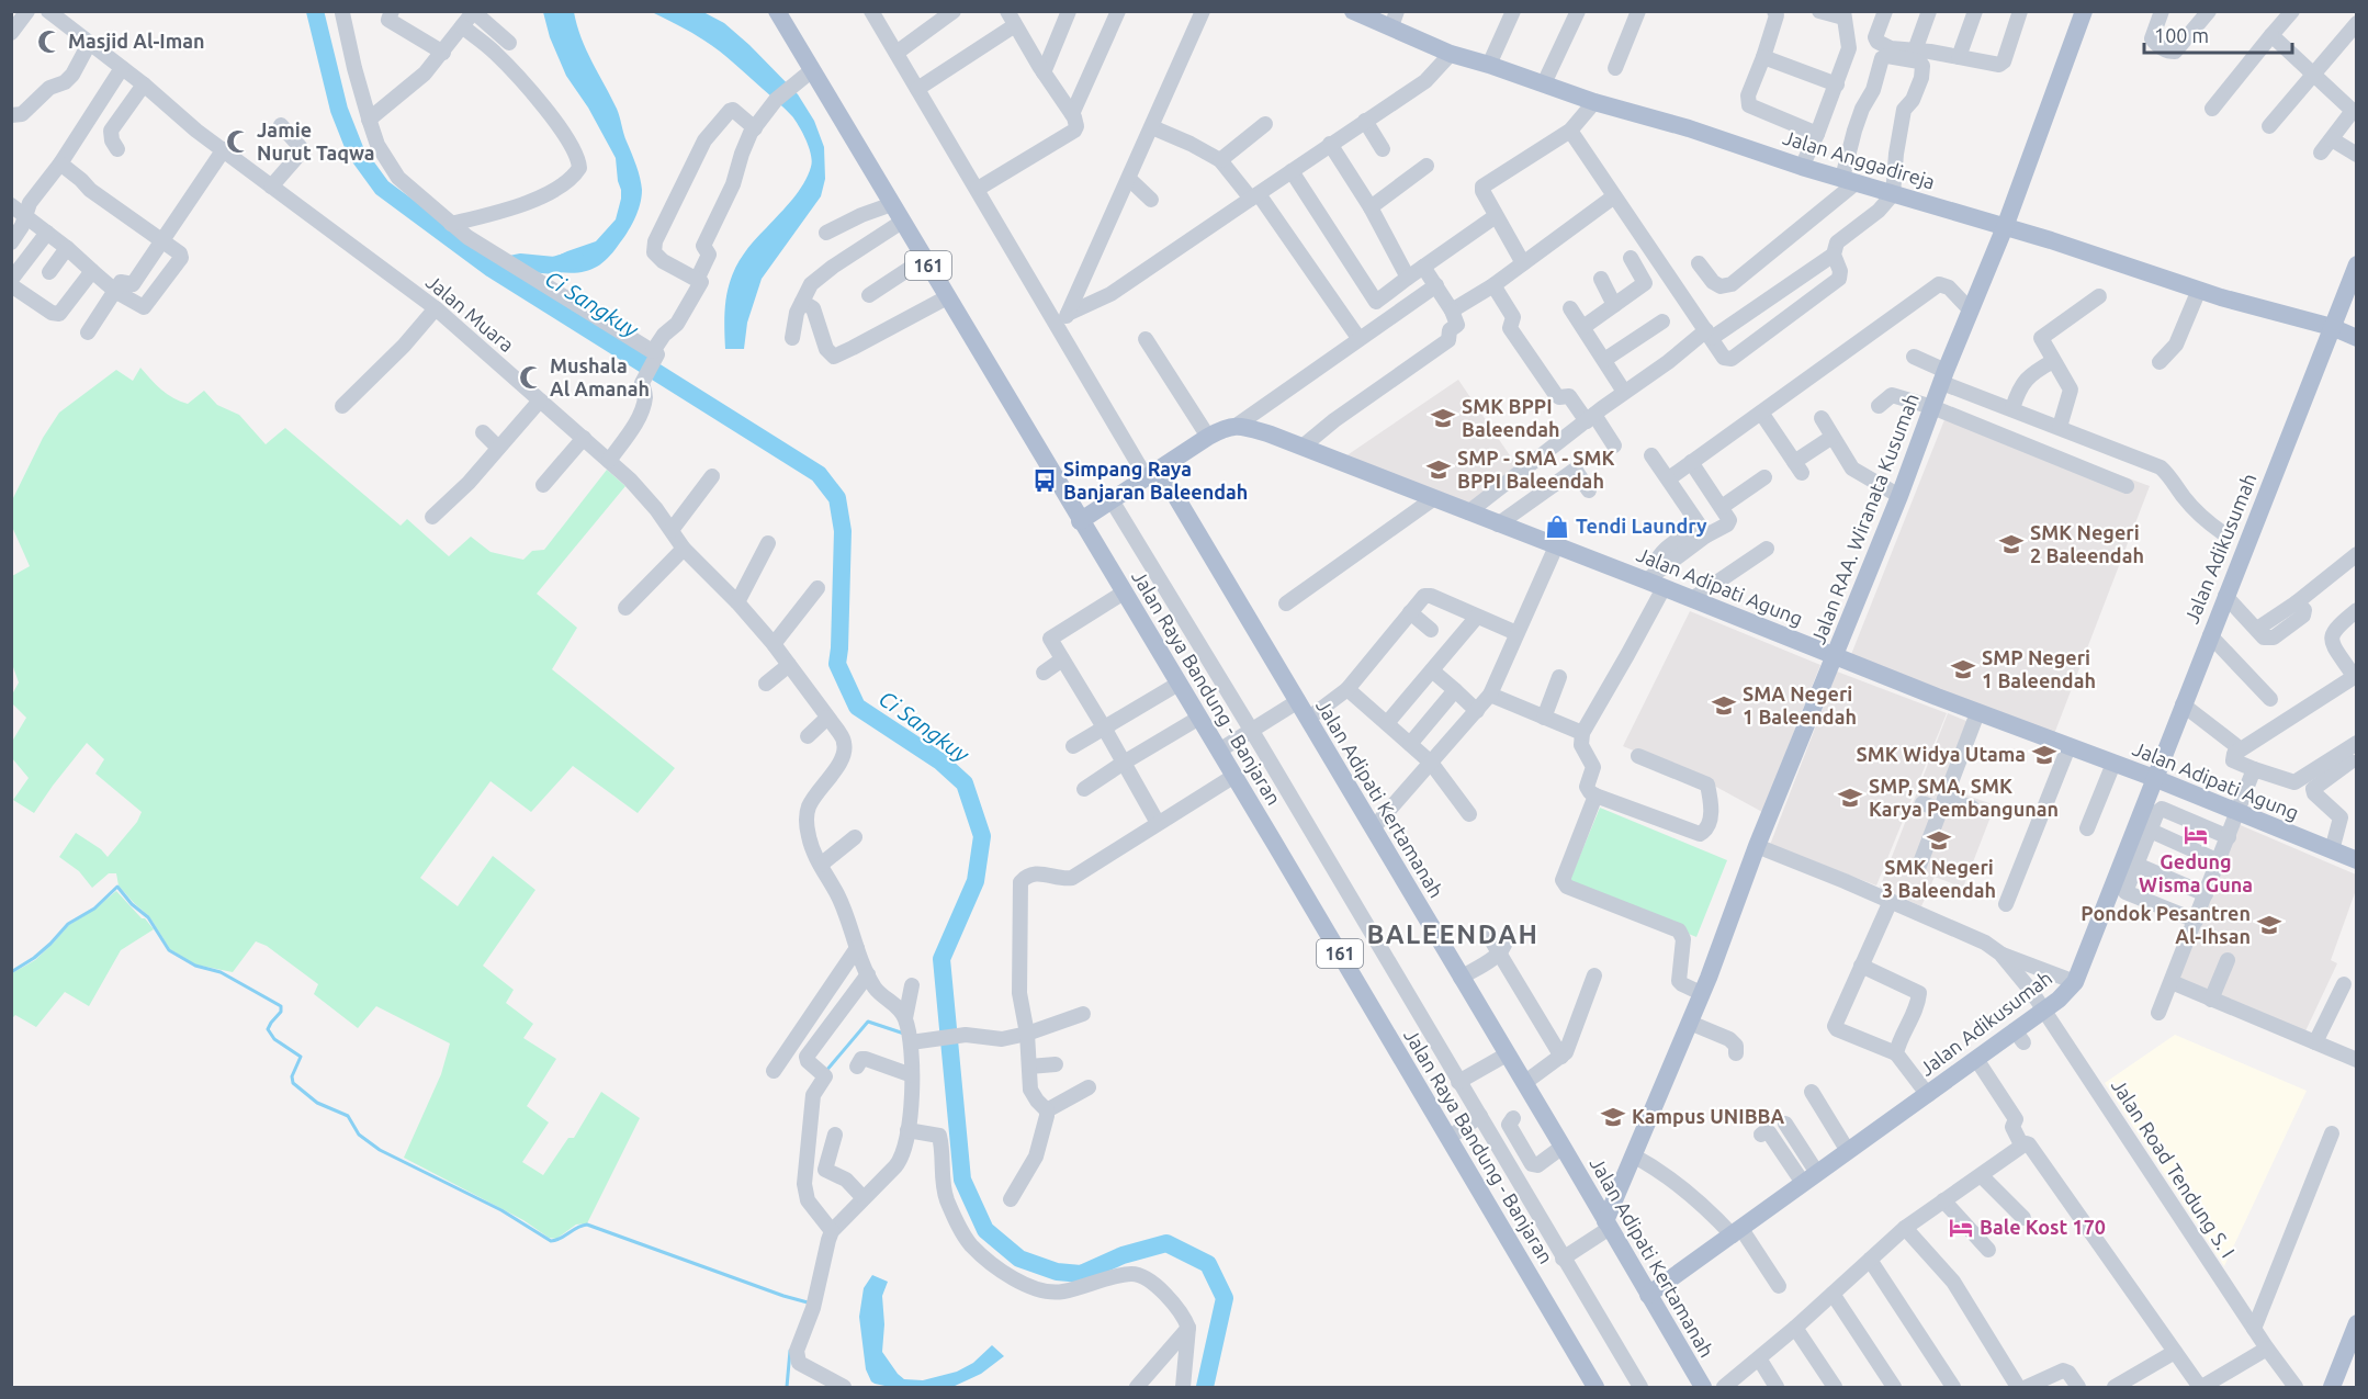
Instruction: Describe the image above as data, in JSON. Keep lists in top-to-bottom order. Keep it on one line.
{"streets":{"main road":["Jalan Anggadireja","161","Jalan RAA. Wiranata Kusumah","Jalan Adikusumah","Jalan Adipati Agung","Jalan Raya Bandung - Banjaran","Jalan Adipati Kertamanah"],"street":["Jalan Muara","Jalan Road Tendung S. I"]},"crossings":[["Jalan Anggadireja","Jalan RAA. Wiranata Kusumah"],["Jalan Anggadireja","Jalan Adikusumah"],["Jalan RAA. Wiranata Kusumah","Jalan Adipati Agung"],["Jalan RAA. Wiranata Kusumah","Jalan Adipati Kertamanah"],["Jalan Adikusumah","Jalan Adipati Agung"],["Jalan Adikusumah","Jalan Adipati Kertamanah"],["Jalan Adikusumah","Jalan Road Tendung S. I"]],"districts":["BALEENDAH"],"water":["Ci Sangkuy"],"places":{"mosque":["Masjid Al-Iman","Jamie Nurut Taqwa","Mushala Al Amanah"],"school or university":["SMK BPPI Baleendah","SMP - SMA - SMK BPPI Baleendah","SMK Negeri 2 Baleendah","SMP Negeri 1 Baleendah","SMA Negeri 1 Baleendah","SMK Widya Utama","SMP, SMA, SMK Karya Pembangunan","SMK Negeri 3 Baleendah","Pondok Pesantren Al-Ihsan","Kampus UNIBBA"],"bus stop":["Simpang Raya Banjaran Baleendah"],"shop":["Tendi Laundry"],"hotel":["Gedung Wisma Guna","Bale Kost 170"]},"scale_bar":"100 m"}
